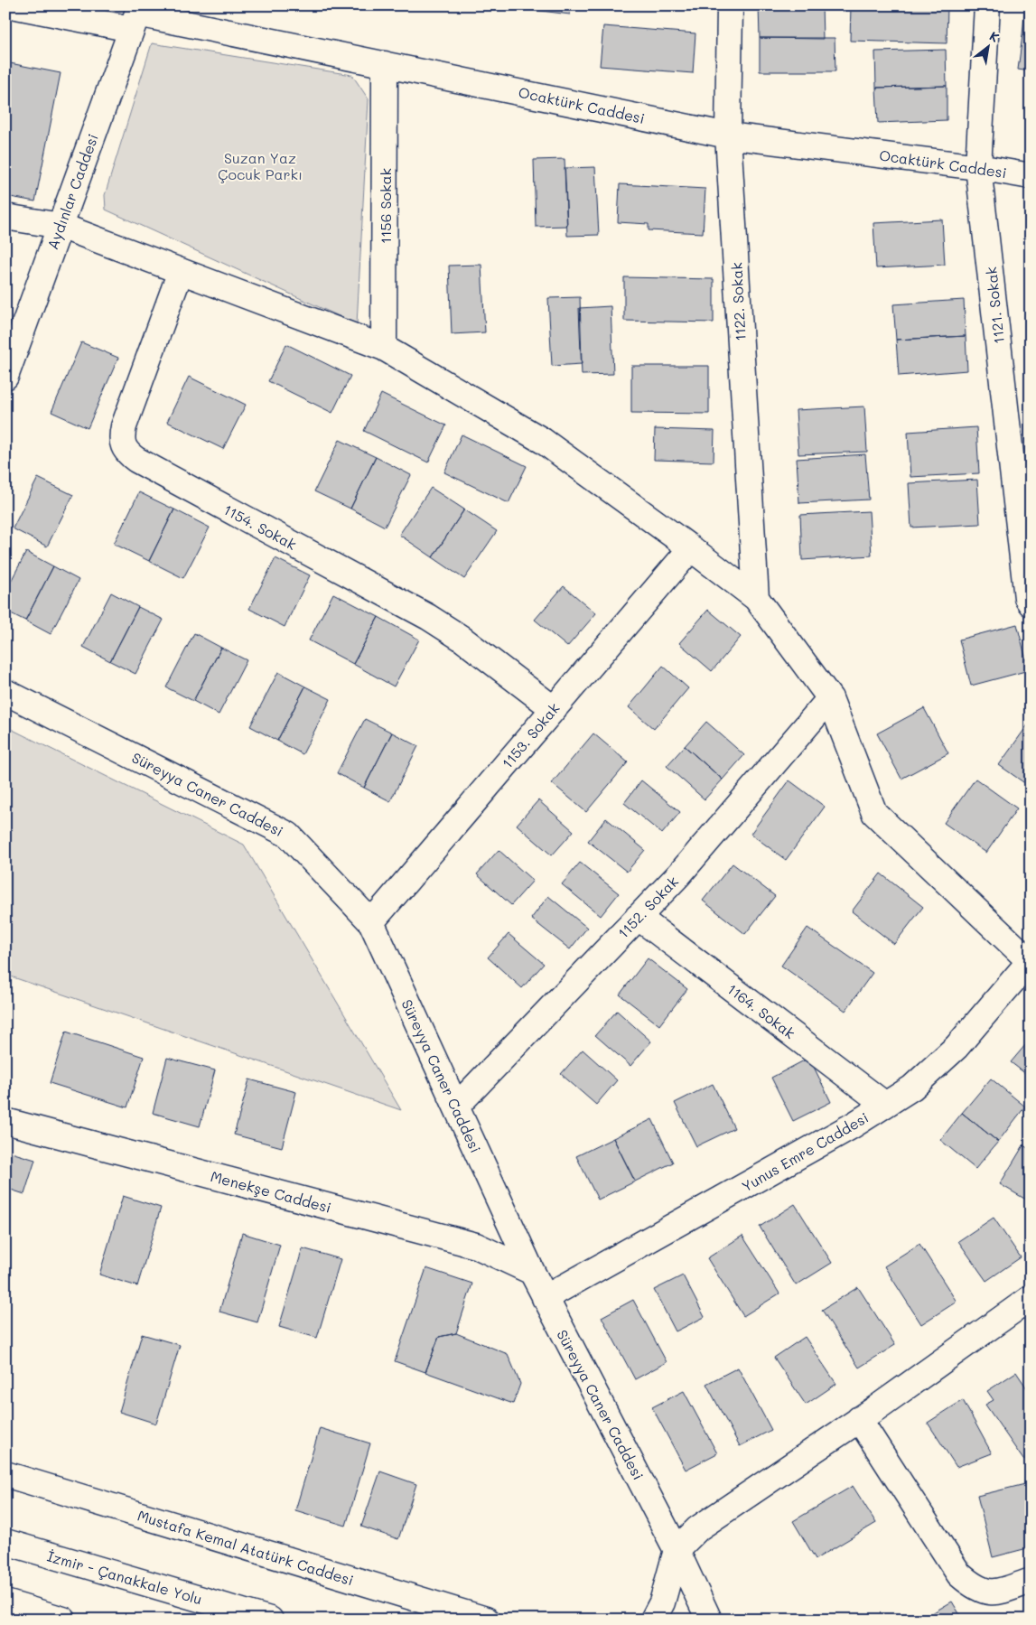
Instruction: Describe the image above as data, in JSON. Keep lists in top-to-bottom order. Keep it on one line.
{"streets":{"main road":["Ocaktürk Caddesi","Aydınlar Caddesi","1156 Sokak","1122. Sokak","1121. Sokak","1154. Sokak","1153. Sokak","Süreyya Caner Caddesi","1152. Sokak","1164. Sokak","Yunus Emre Caddesi","Menekşe Caddesi","Mustafa Kemal Atatürk Caddesi","İzmir - Çanakkale Yolu"]},"crossings":[["Ocaktürk Caddesi","Aydınlar Caddesi"],["Ocaktürk Caddesi","1156 Sokak"],["Ocaktürk Caddesi","1122. Sokak"],["Ocaktürk Caddesi","1121. Sokak"],["1154. Sokak","1153. Sokak"],["1153. Sokak","Süreyya Caner Caddesi"],["Süreyya Caner Caddesi","1152. Sokak"],["Süreyya Caner Caddesi","Yunus Emre Caddesi"],["Süreyya Caner Caddesi","Menekşe Caddesi"],["1152. Sokak","1164. Sokak"],["1164. Sokak","Yunus Emre Caddesi"]],"parks":["Suzan Yaz Çocuk Parkı"],"north":"top right"}
